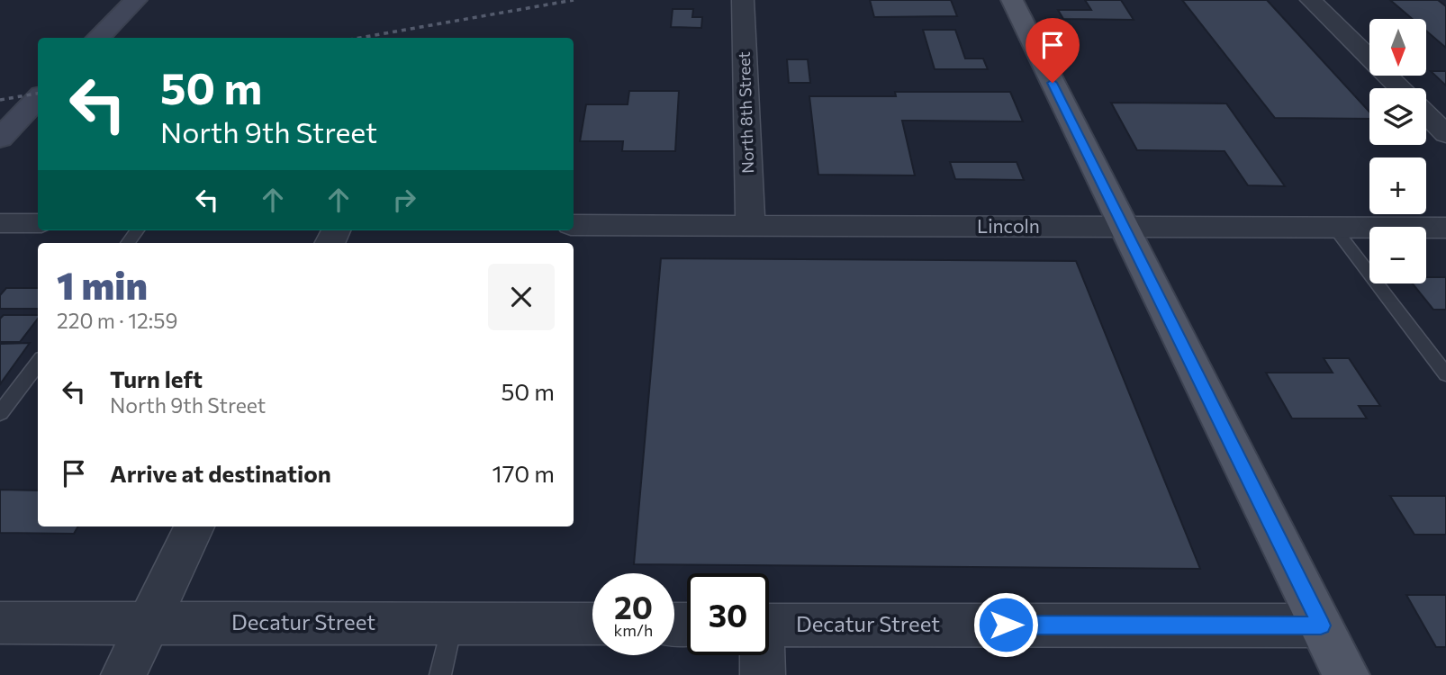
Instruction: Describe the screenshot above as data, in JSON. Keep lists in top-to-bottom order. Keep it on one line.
{"streets":{"street":["North 8th Street","Lincoln","Decatur Street"]},"crossings":[["North 8th Street","Lincoln"]],"north":"bottom","page":{"map_buttons":["+","−"],"turn":["50 m","North 9th Street"],"heading":["1 min","220 m · 12:59"],"list":[{"name":"Turn left","note":"North 9th Street","value":"50 m"},{"name":"Arrive at destination","value":"170 m"}],"speed":"20 km/h","limit":"30"}}
